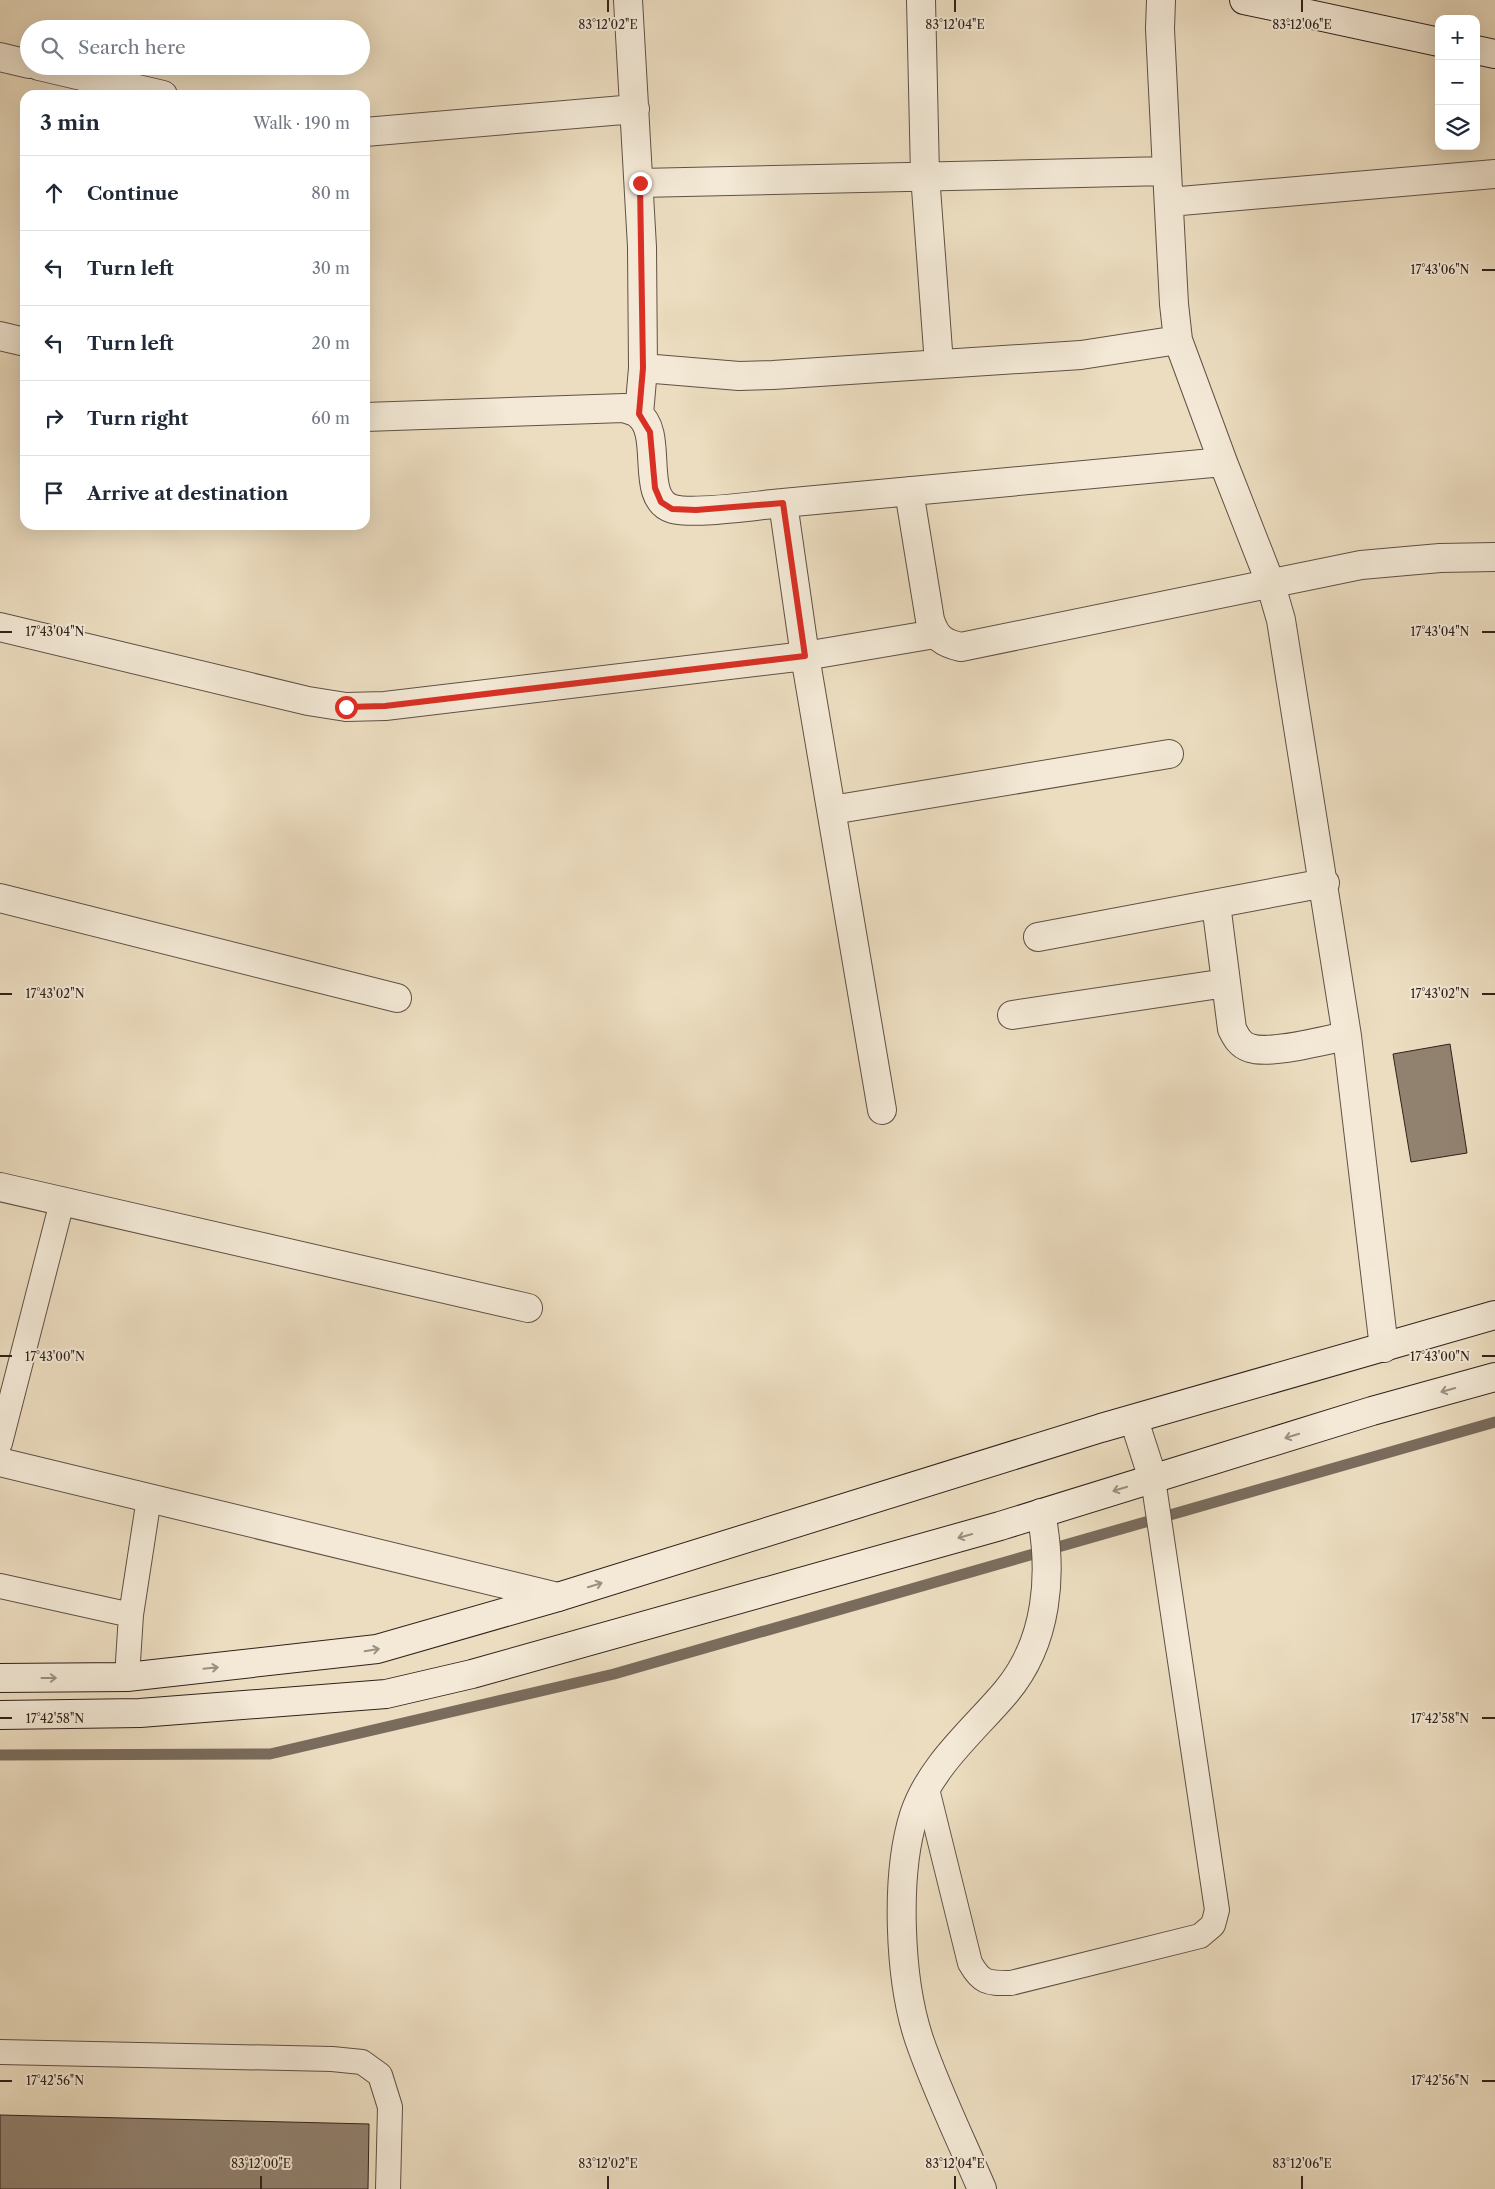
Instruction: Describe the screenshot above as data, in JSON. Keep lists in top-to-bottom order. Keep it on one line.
{"page":{"map_buttons":["+","−"],"search":"Search here","heading":["3 min","Walk · 190 m"],"list":[["Continue","80 m"],["Turn left","30 m"],["Turn left","20 m"],["Turn right","60 m"],"Arrive at destination"]},"coordinates":["83°12'02\"E","83°12'04\"E","83°12'06\"E","17°43'06\"N","17°43'04\"N","17°43'02\"N","17°43'00\"N","17°42'58\"N","17°42'56\"N","83°12'00\"E"]}
